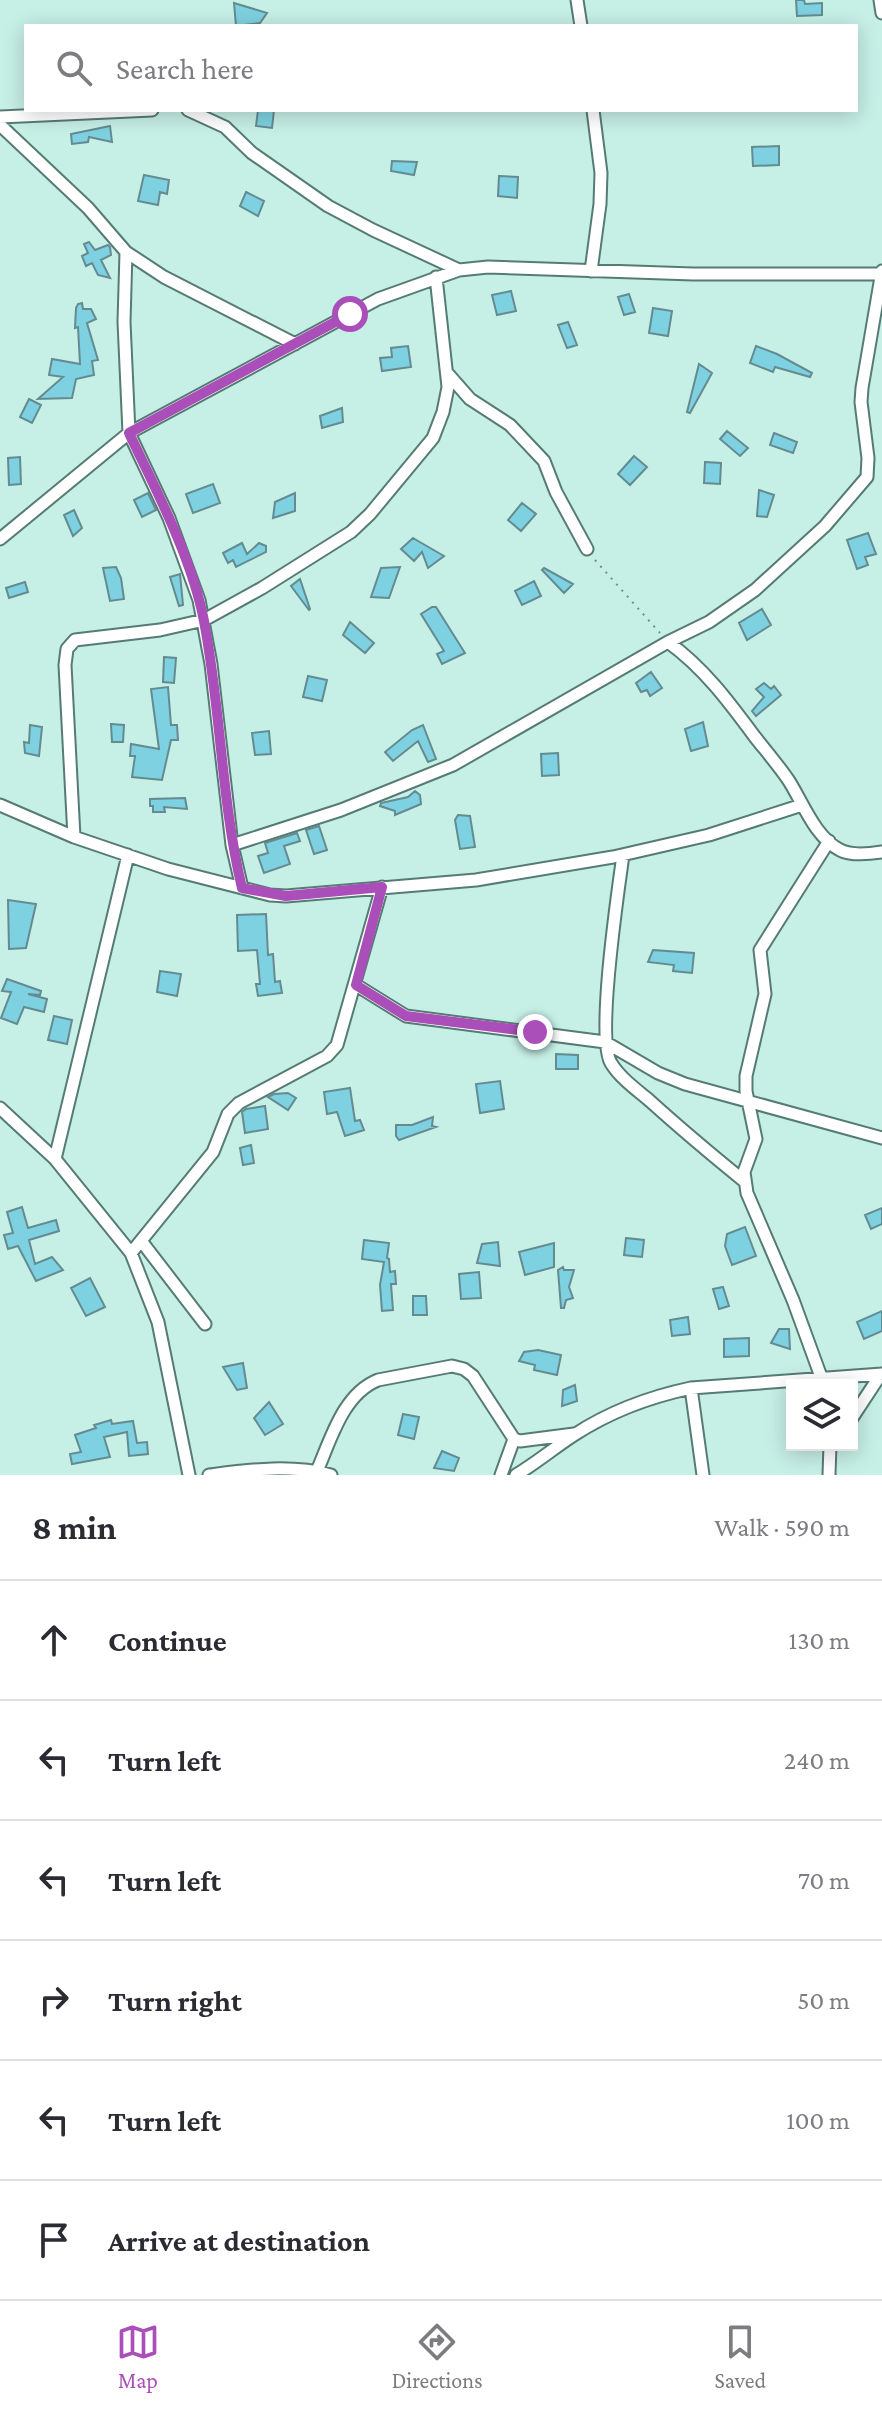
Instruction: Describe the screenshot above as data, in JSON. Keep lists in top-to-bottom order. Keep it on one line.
{"page":{"search":"Search here","heading":["8 min","Walk · 590 m"],"list":[["Continue","130 m"],["Turn left","240 m"],["Turn left","70 m"],["Turn right","50 m"],["Turn left","100 m"],"Arrive at destination"],"nav":["Map","Directions","Saved"]}}
